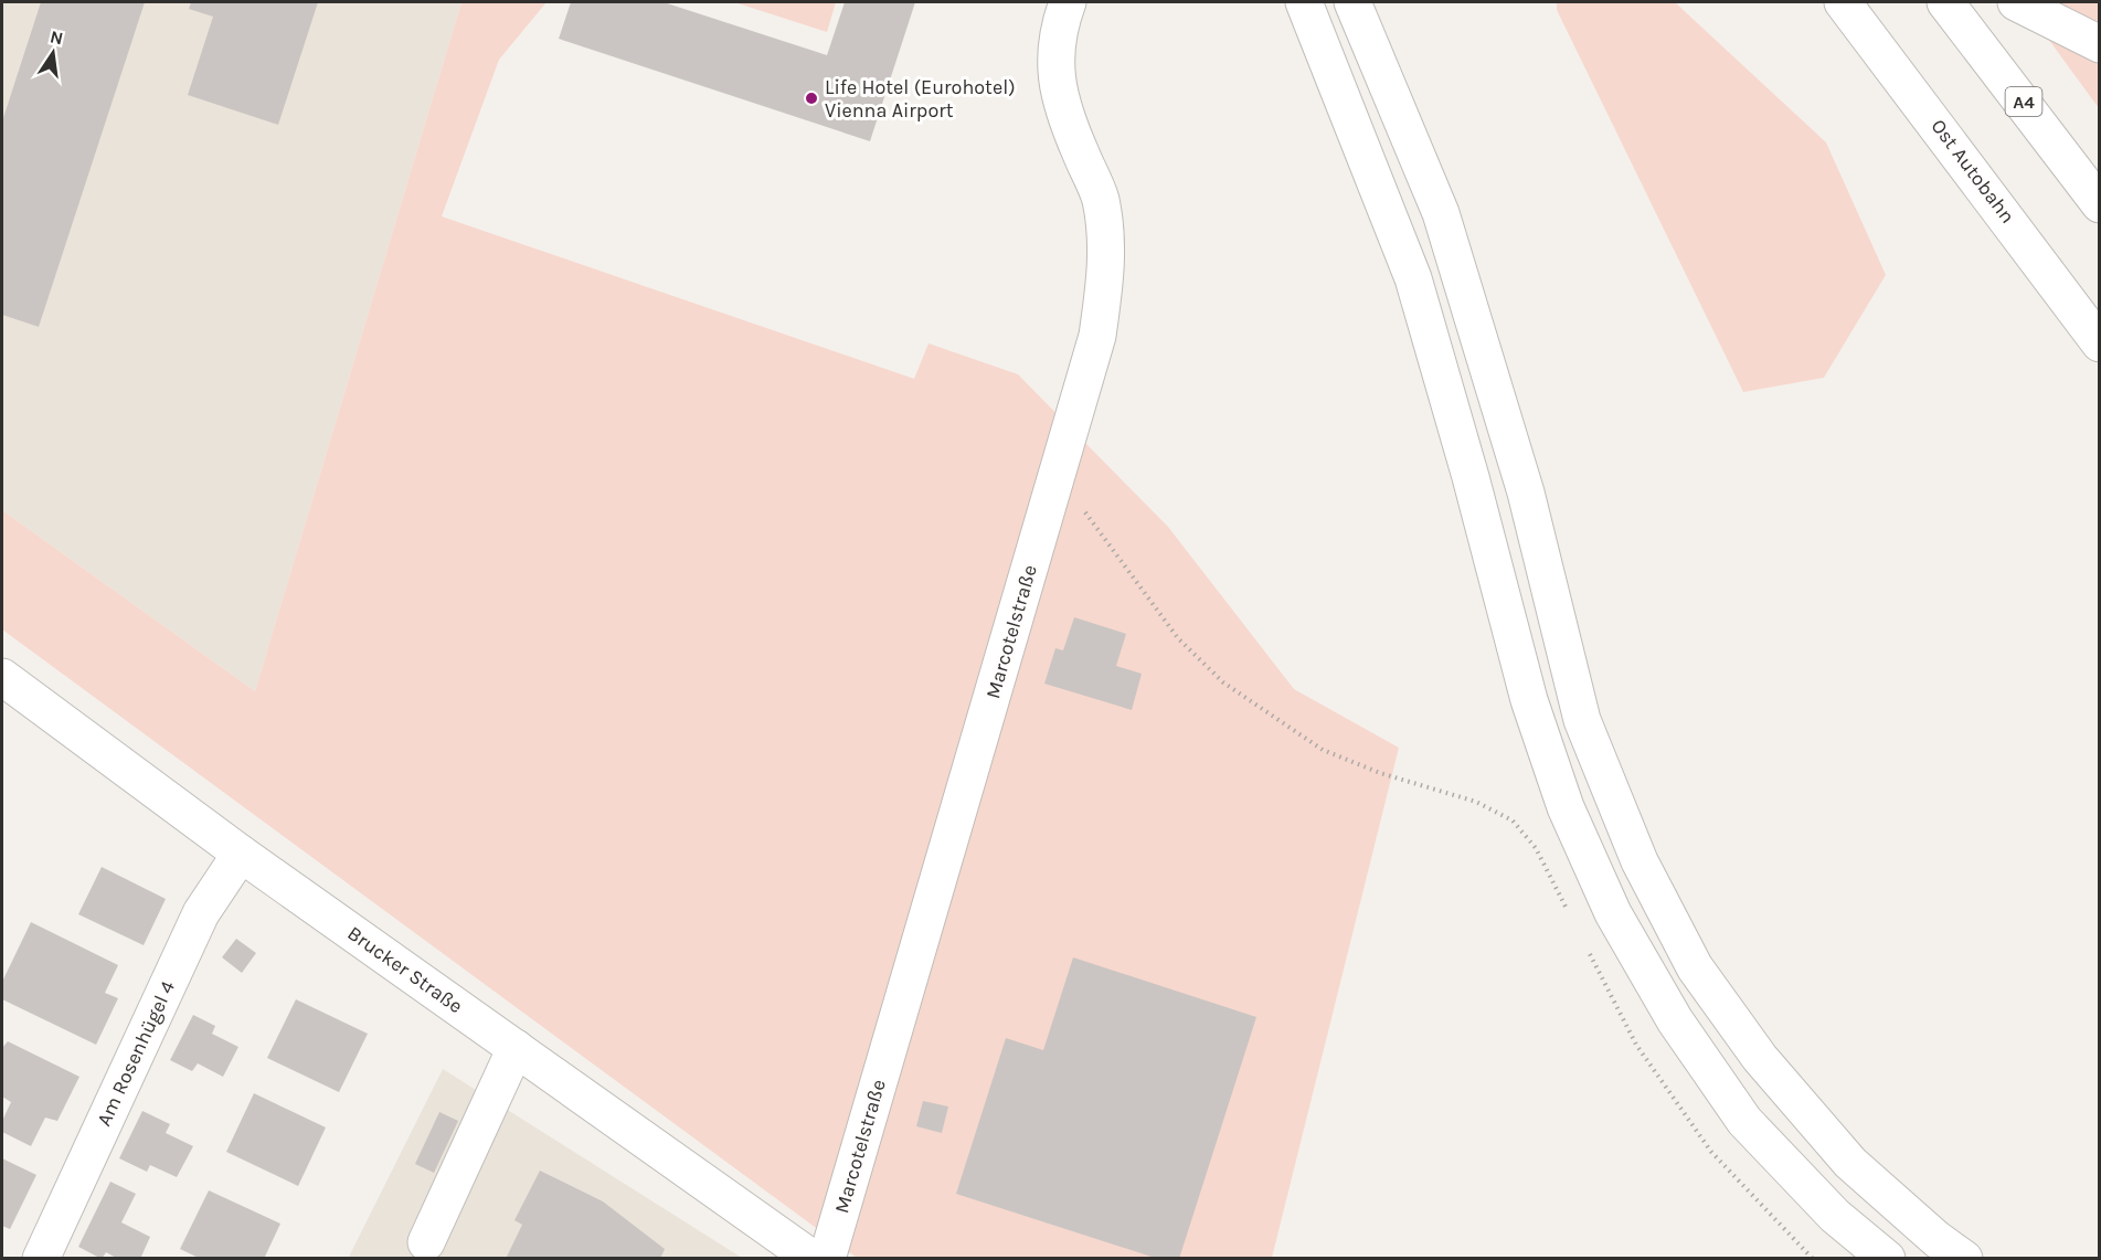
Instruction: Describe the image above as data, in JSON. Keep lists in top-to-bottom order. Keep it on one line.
{"streets":{"main road":["A4","Ost Autobahn","Marcotelstraße","Brucker Straße","Am Rosenhügel 4"]},"crossings":[["Brucker Straße","Am Rosenhügel 4"]],"places":["Life Hotel (Eurohotel) Vienna Airport"],"north":"top"}
